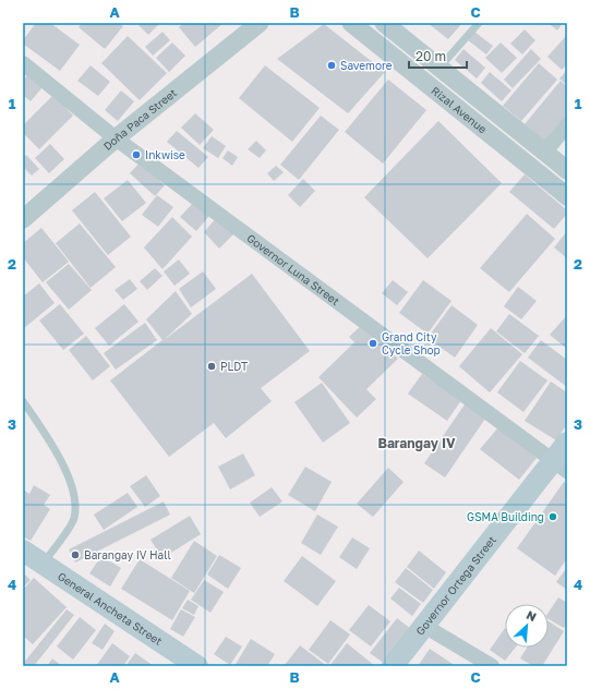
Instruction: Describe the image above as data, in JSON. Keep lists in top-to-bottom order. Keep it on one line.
{"streets":{"main road":["Governor Ortega Street","General Ancheta Street"],"street":["Rizal Avenue","Doña Paca Street","Governor Luna Street"]},"crossings":[["Doña Paca Street","Governor Luna Street"],["Governor Luna Street","Governor Ortega Street"]],"districts":["Barangay IV"],"places":["Savemore","Inkwise","Grand City Cycle Shop","PLDT","GSMA Building","Barangay IV Hall"],"scale_bar":"20 m","north":"top right","grid":{"columns":["A","B","C"],"rows":["1","2","3","4"]}}
